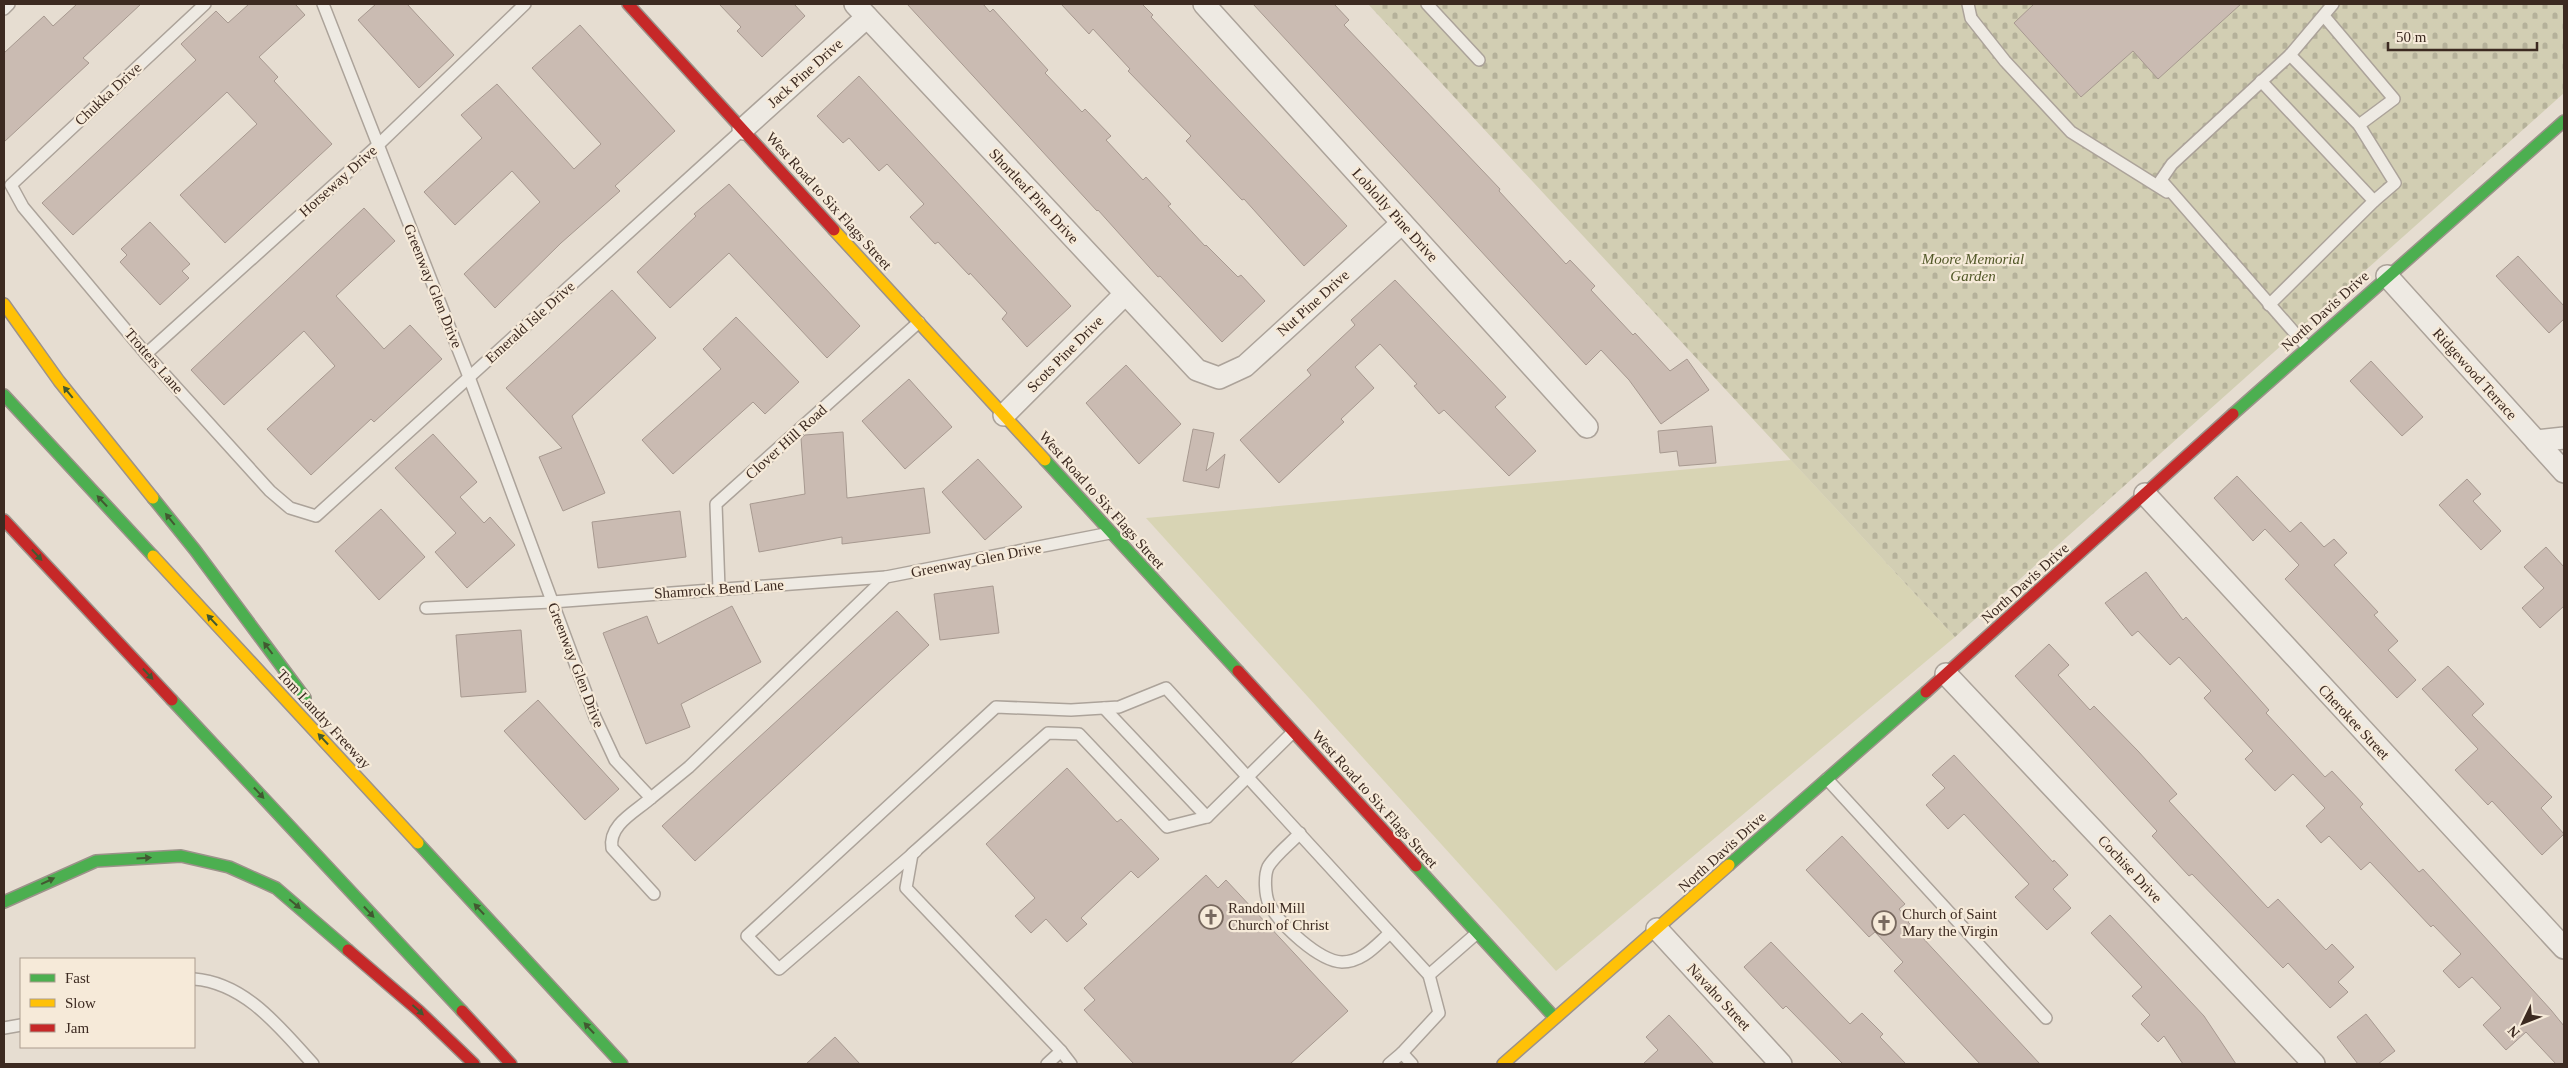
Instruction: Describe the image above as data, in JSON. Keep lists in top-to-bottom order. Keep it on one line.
{"streets":{"main road":["West Road to Six Flags Street","North Davis Drive","Tom Landry Freeway"],"street":["Jack Pine Drive","Shortleaf Pine Drive","Loblolly Pine Drive","Nut Pine Drive","Scots Pine Drive","Ridgewood Terrace","Cherokee Street","Cochise Drive","Navaho Street"],"lane":["Chukka Drive","Horseway Drive","Greenway Glen Drive","Emerald Isle Drive","Trotters Lane","Clover Hill Road","Shamrock Bend Lane"]},"crossings":[["Jack Pine Drive","Shortleaf Pine Drive"],["Jack Pine Drive","West Road to Six Flags Street"],["Jack Pine Drive","Emerald Isle Drive"],["Chukka Drive","Trotters Lane"],["Horseway Drive","Greenway Glen Drive"],["Horseway Drive","Trotters Lane"],["Shortleaf Pine Drive","Nut Pine Drive"],["Shortleaf Pine Drive","Scots Pine Drive"],["West Road to Six Flags Street","Greenway Glen Drive"],["West Road to Six Flags Street","North Davis Drive"],["West Road to Six Flags Street","Emerald Isle Drive"],["West Road to Six Flags Street","Scots Pine Drive"],["West Road to Six Flags Street","Clover Hill Road"],["Loblolly Pine Drive","Nut Pine Drive"],["Greenway Glen Drive","Emerald Isle Drive"],["Greenway Glen Drive","Shamrock Bend Lane"],["North Davis Drive","Ridgewood Terrace"],["North Davis Drive","Cherokee Street"],["North Davis Drive","Cochise Drive"],["North Davis Drive","Navaho Street"],["Emerald Isle Drive","Trotters Lane"],["Clover Hill Road","Shamrock Bend Lane"]],"parks":["Moore Memorial Garden"],"places":{"church":["Randoll Mill Church of Christ","Church of Saint Mary the Virgin"]},"legend":["Fast","Slow","Jam"],"scale_bar":"50 m","north":"bottom left"}
